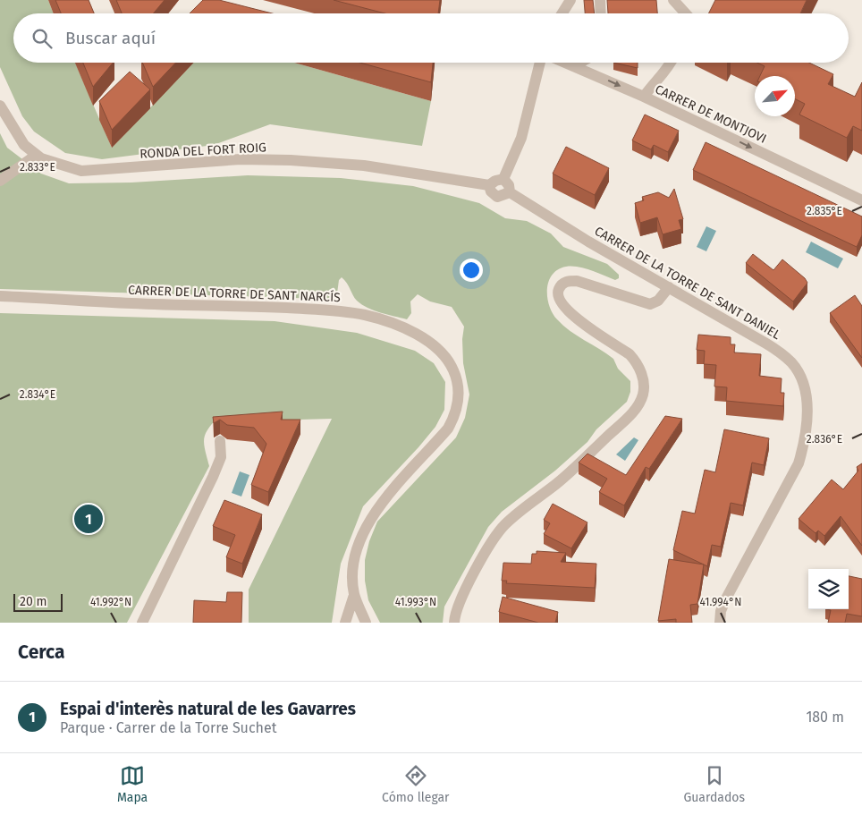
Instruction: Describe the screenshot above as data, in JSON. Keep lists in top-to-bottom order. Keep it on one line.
{"streets":{"street":["CARRER DE MONTJOVI","RONDA DEL FORT ROIG","CARRER DE LA TORRE DE SANT DANIEL","CARRER DE LA TORRE DE SANT NARCÍS"]},"crossings":[["RONDA DEL FORT ROIG","CARRER DE LA TORRE DE SANT DANIEL"]],"one_way":["CARRER DE MONTJOVI"],"scale_bar":"20 m","north":"top right","page":{"search":"Buscar aquí","pins":"1","scale":"20 m","heading":"Cerca","list":[{"mark":"1","name":"Espai d'interès natural de les Gavarres","note":"Parque · Carrer de la Torre Suchet","value":"180 m"}],"nav":["Mapa","Cómo llegar","Guardados"]},"coordinates":["2.833°E","2.835°E","2.834°E","2.836°E","41.992°N","41.993°N","41.994°N"]}
